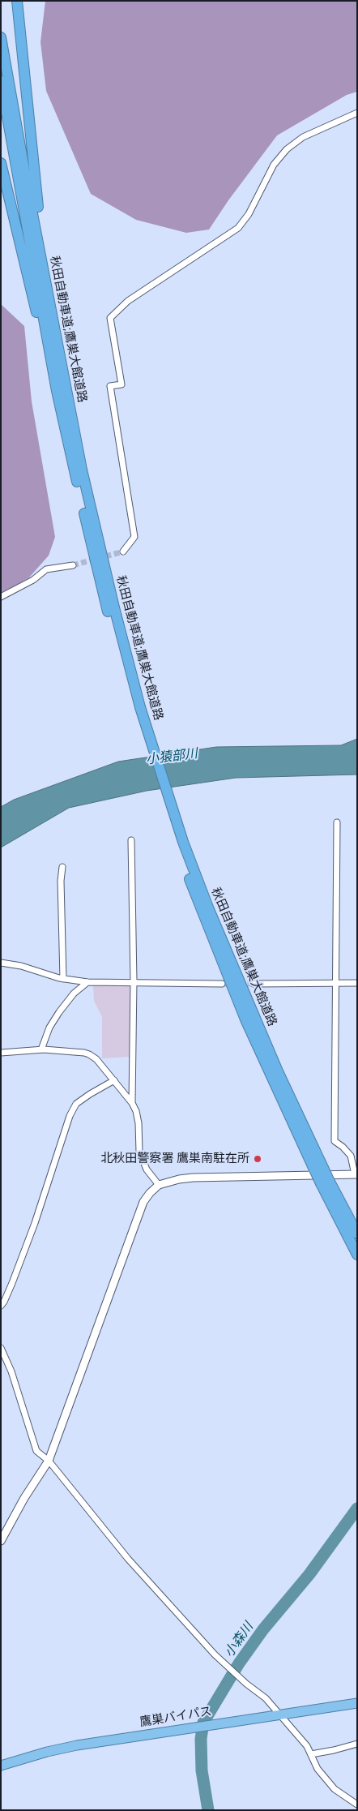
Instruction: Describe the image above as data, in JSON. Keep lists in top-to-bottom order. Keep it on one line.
{"streets":{"highway":["秋田自動車道;鷹巣大館道路","鷹巣バイパス"]},"water":["小猿部川","小森川"],"places":["北秋田警察署 鷹巣南駐在所"]}
